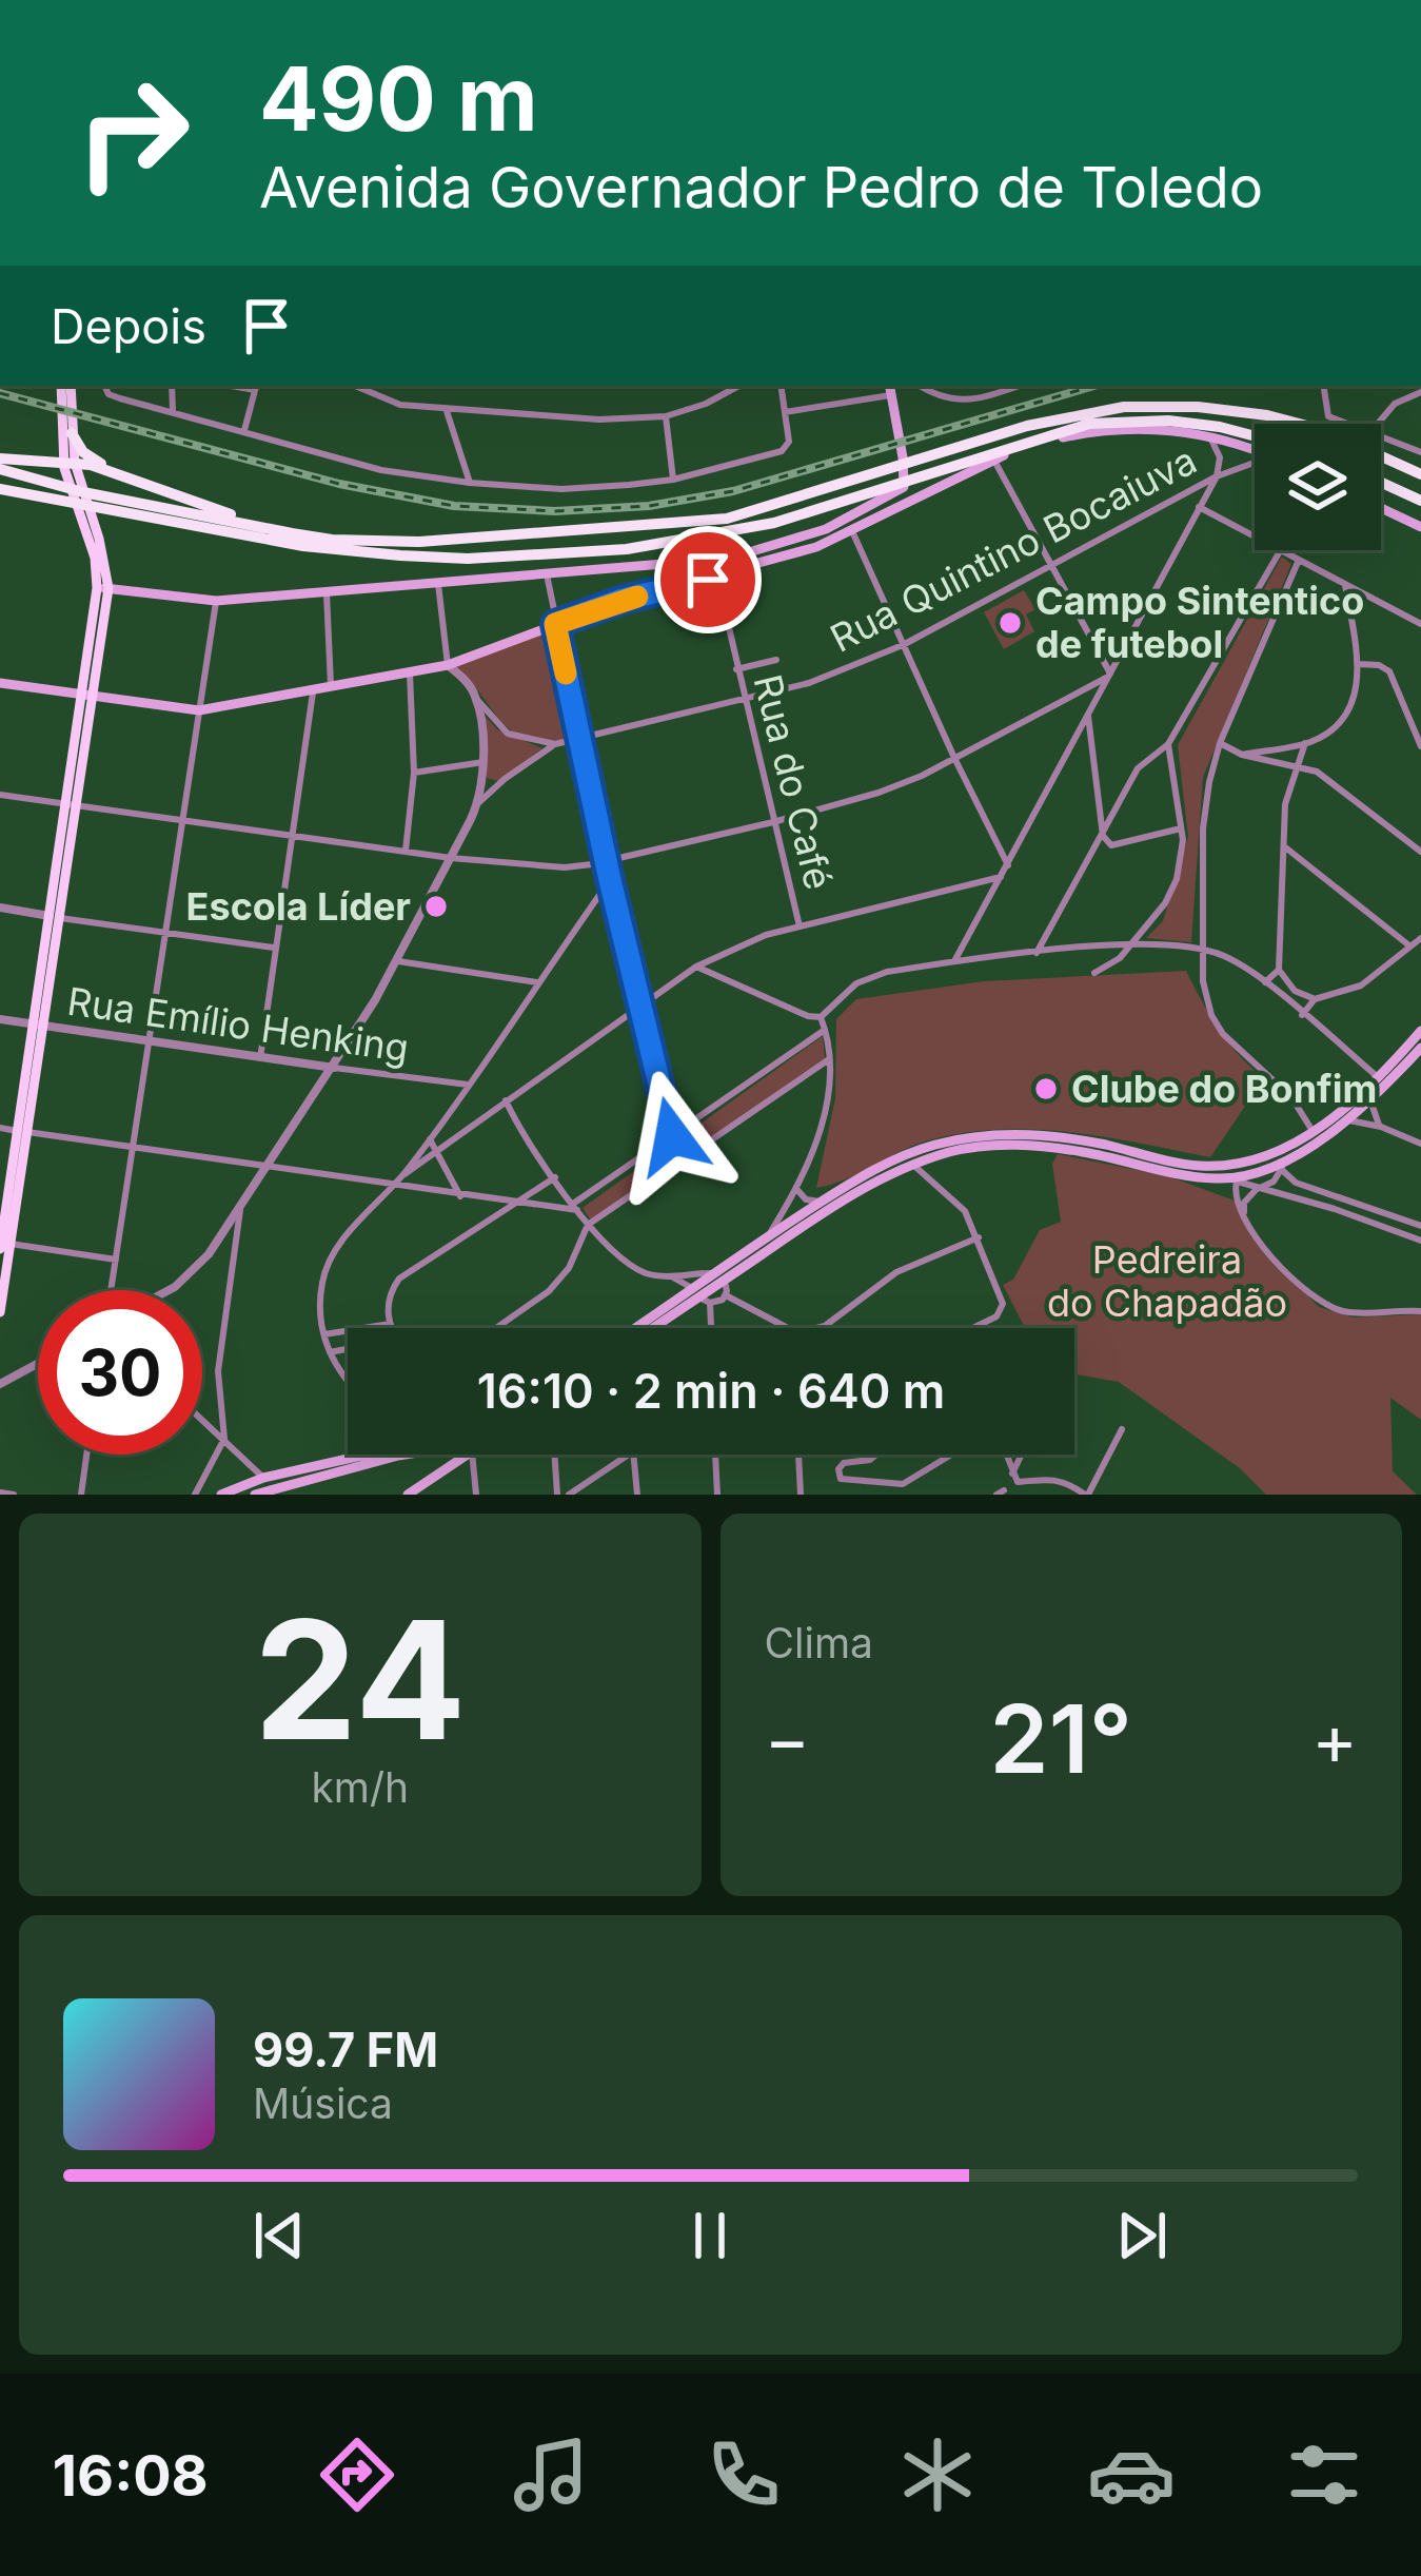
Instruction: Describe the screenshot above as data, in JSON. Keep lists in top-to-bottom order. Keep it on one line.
{"streets":{"street":["Rua Quintino Bocaiuva","Rua do Café","Rua Emílio Henking"]},"crossings":[["Rua Quintino Bocaiuva","Rua do Café"]],"parks":["Pedreira do Chapadão"],"places":["Campo Sintentico de futebol","Escola Líder","Clube do Bonfim"],"page":{"turn":["490 m","Avenida Governador Pedro de Toledo"],"then":"Depois","limit":"30","trip":"16:10 · 2 min · 640 m","tile":[["24","km/h"],"Clima"],"heat":["−","21°","+"],"song":["99.7 FM","Música"],"tabs":"16:08"}}
